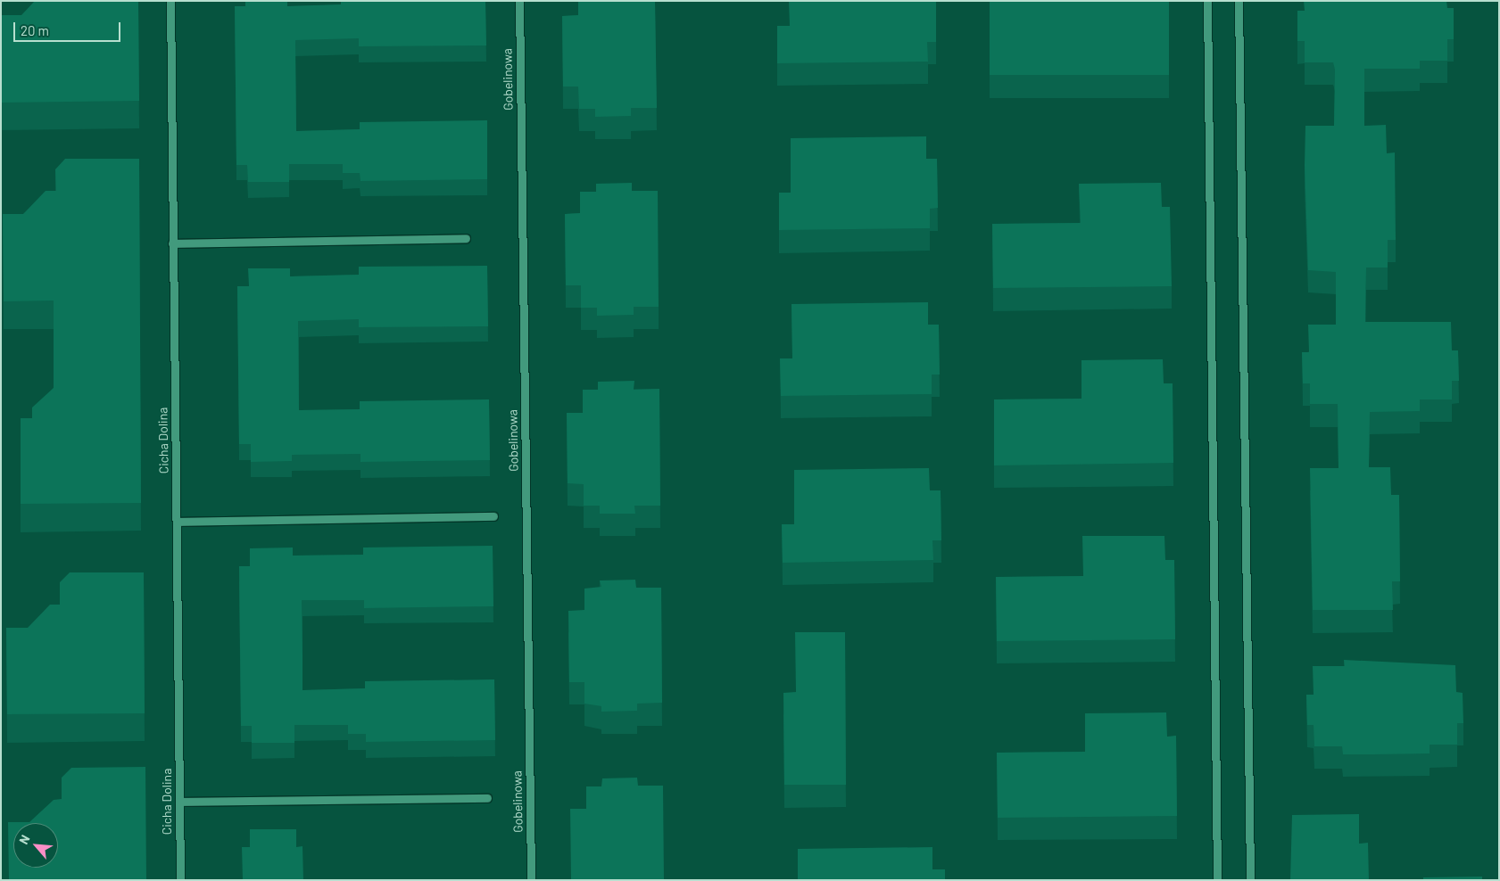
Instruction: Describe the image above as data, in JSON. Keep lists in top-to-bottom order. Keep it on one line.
{"streets":{"street":["Gobelinowa","Cicha Dolina"]},"scale_bar":"20 m","north":"top left"}
